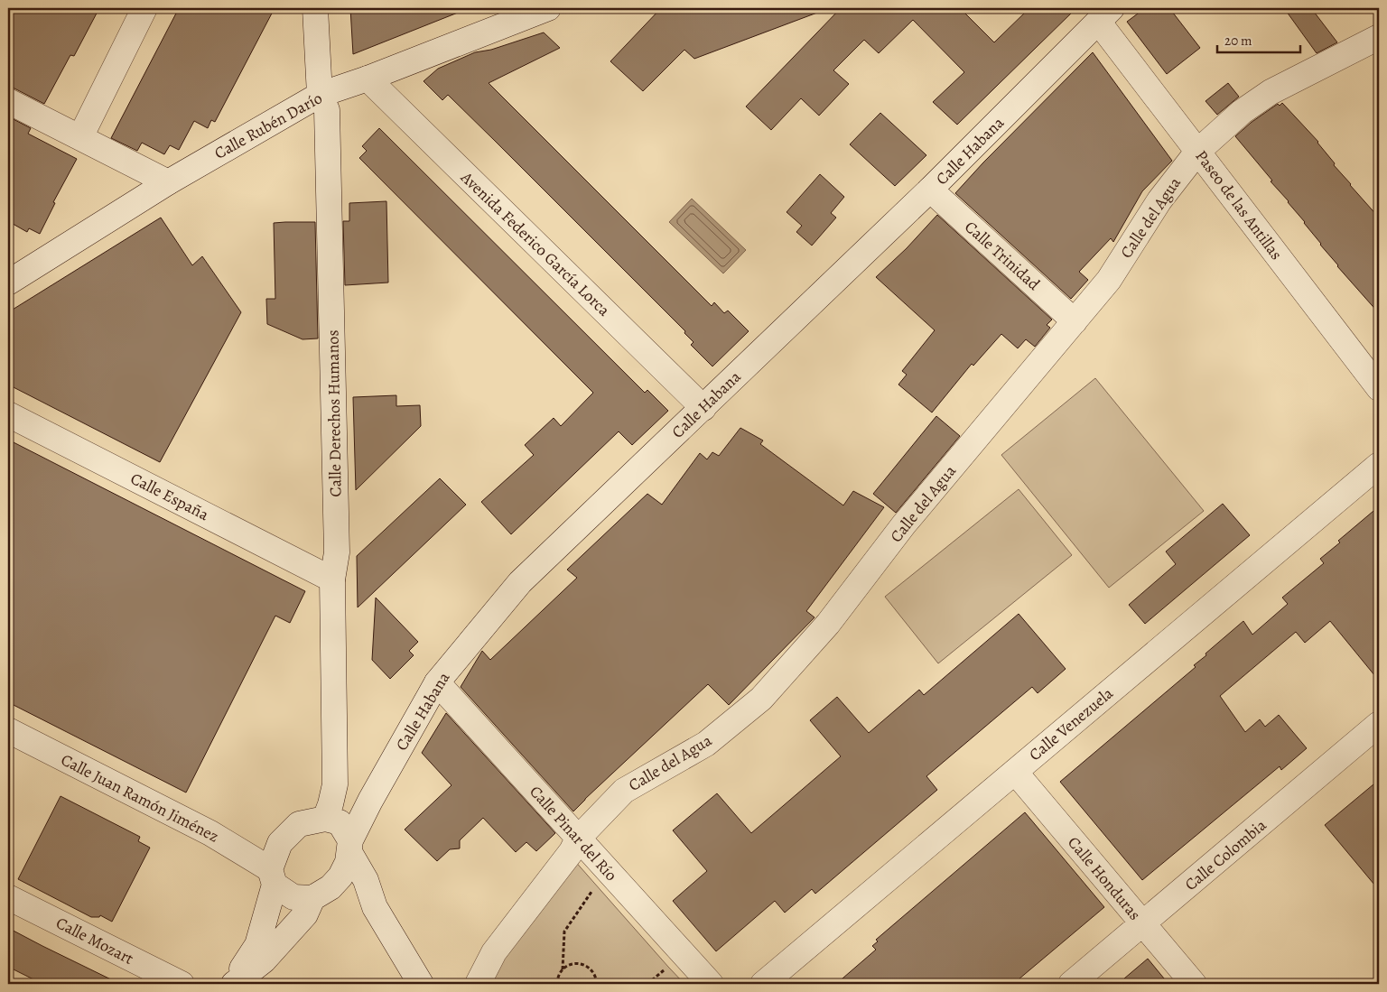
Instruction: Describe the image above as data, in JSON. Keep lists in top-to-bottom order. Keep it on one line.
{"streets":{"street":["Calle Rubén Darío","Calle Habana","Paseo de las Antillas","Calle del Agua","Avenida Federico García Lorca","Calle Trinidad","Calle Derechos Humanos","Calle España","Calle Venezuela","Calle Juan Ramón Jiménez","Calle Pinar del Río","Calle Colombia","Calle Honduras","Calle Mozart"]},"crossings":[["Calle Rubén Darío","Avenida Federico García Lorca"],["Calle Rubén Darío","Calle Derechos Humanos"],["Calle Habana","Paseo de las Antillas"],["Calle Habana","Avenida Federico García Lorca"],["Calle Habana","Calle Trinidad"],["Calle Habana","Calle Derechos Humanos"],["Calle Habana","Calle Juan Ramón Jiménez"],["Calle Habana","Calle Pinar del Río"],["Paseo de las Antillas","Calle del Agua"],["Calle del Agua","Calle Trinidad"],["Calle del Agua","Calle Pinar del Río"],["Calle Derechos Humanos","Calle España"],["Calle Derechos Humanos","Calle Juan Ramón Jiménez"],["Calle Venezuela","Calle Honduras"],["Calle Colombia","Calle Honduras"]],"scale_bar":"20 m"}
